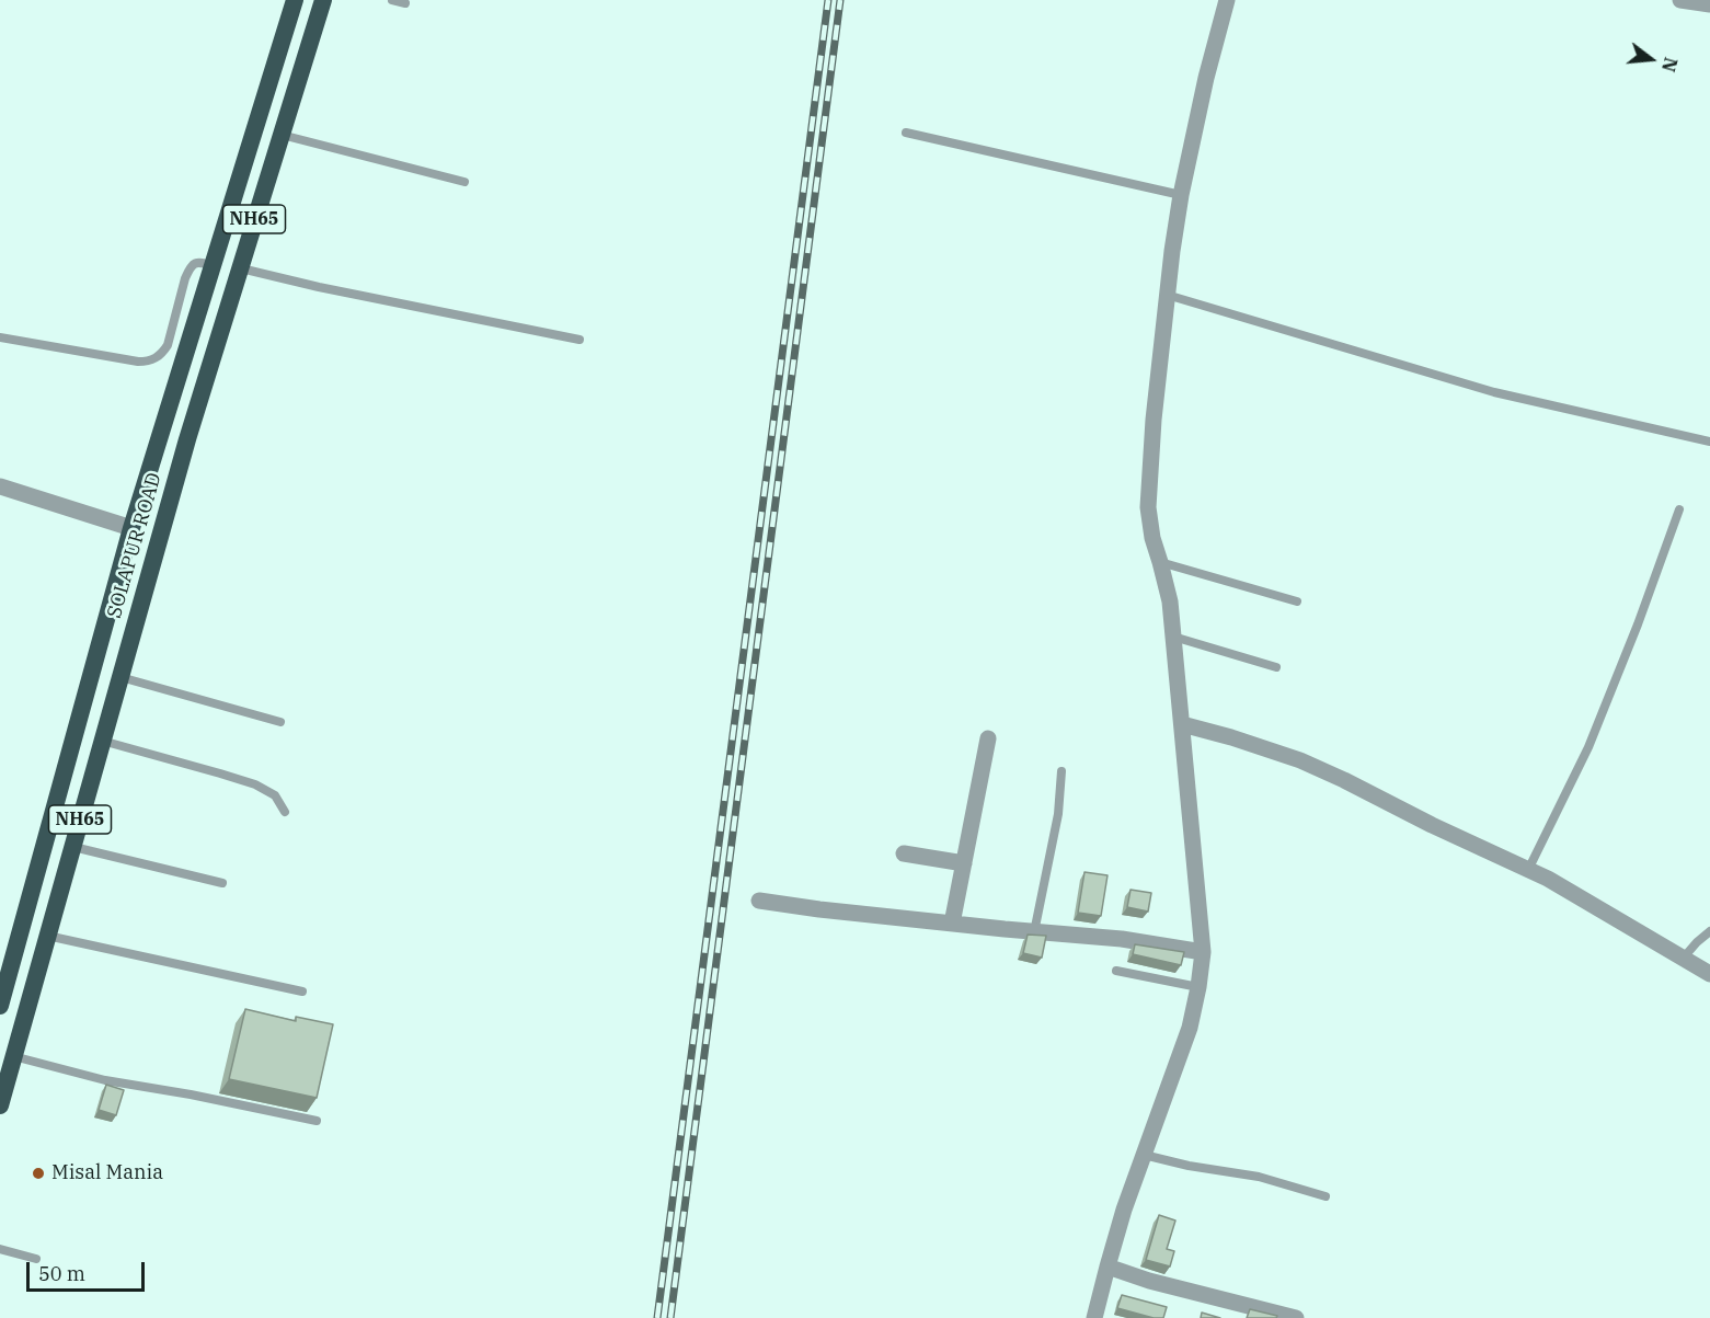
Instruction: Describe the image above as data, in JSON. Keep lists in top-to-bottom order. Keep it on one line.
{"streets":{"highway":["NH65","SOLAPUR ROAD"]},"places":["Misal Mania"],"scale_bar":"50 m","north":"right"}
